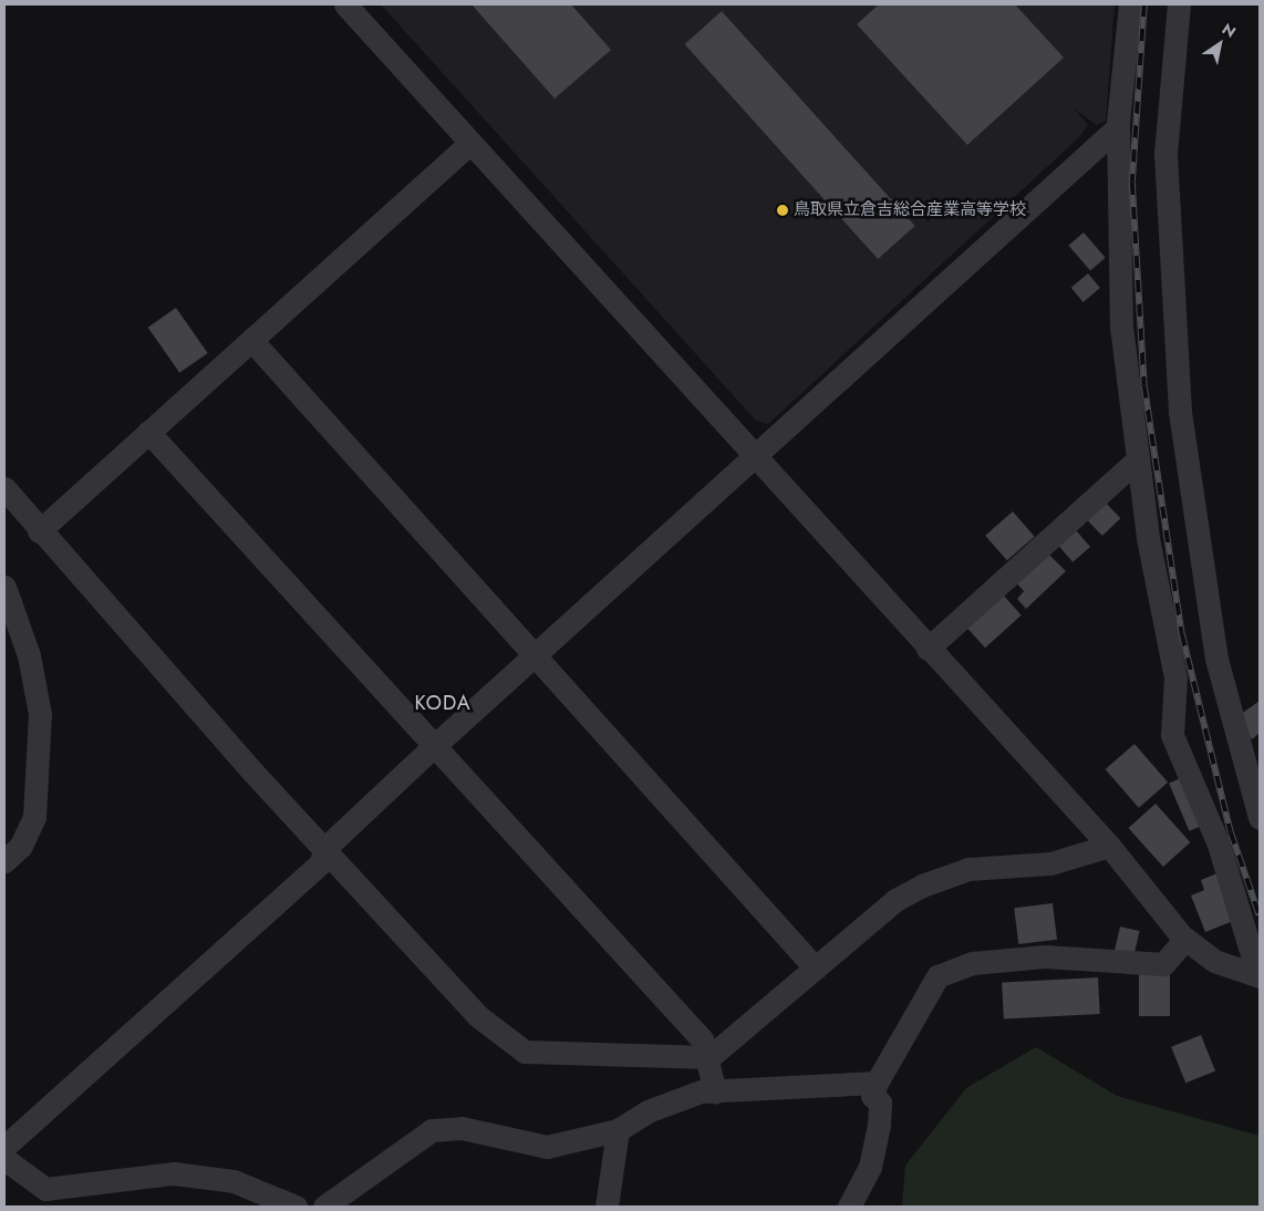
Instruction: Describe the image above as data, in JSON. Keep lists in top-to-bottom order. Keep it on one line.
{"districts":["KODA"],"places":["鳥取県立倉吉総合産業高等学校"],"north":"top right"}
